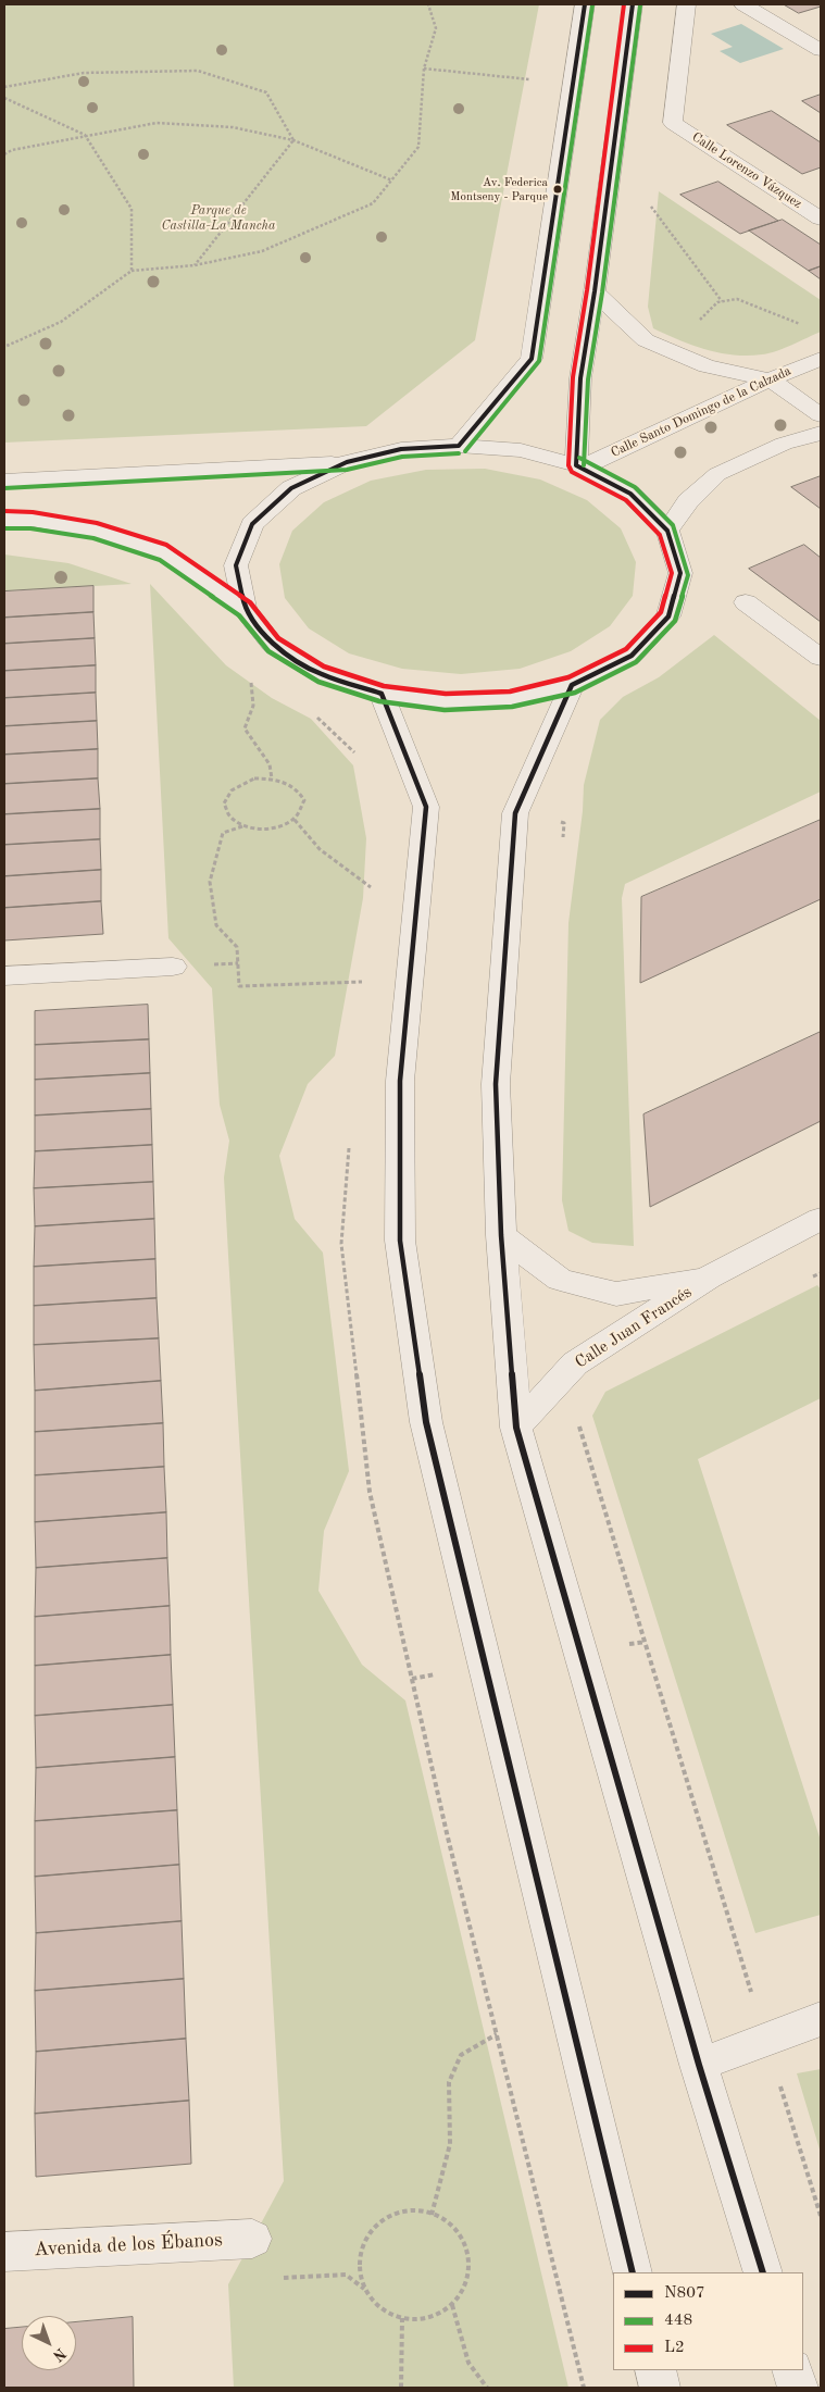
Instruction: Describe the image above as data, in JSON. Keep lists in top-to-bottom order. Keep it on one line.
{"streets":{"street":["Calle Lorenzo Vázquez","Calle Santo Domingo de la Calzada","Calle Juan Francés","Avenida de los Ébanos"]},"parks":["Parque de Castilla-La Mancha"],"places":["Av. Federica Montseny - Parque"],"lines":["transit line N807","transit line L2","transit line 448"],"legend":["N807","448","L2"],"north":"bottom right"}
